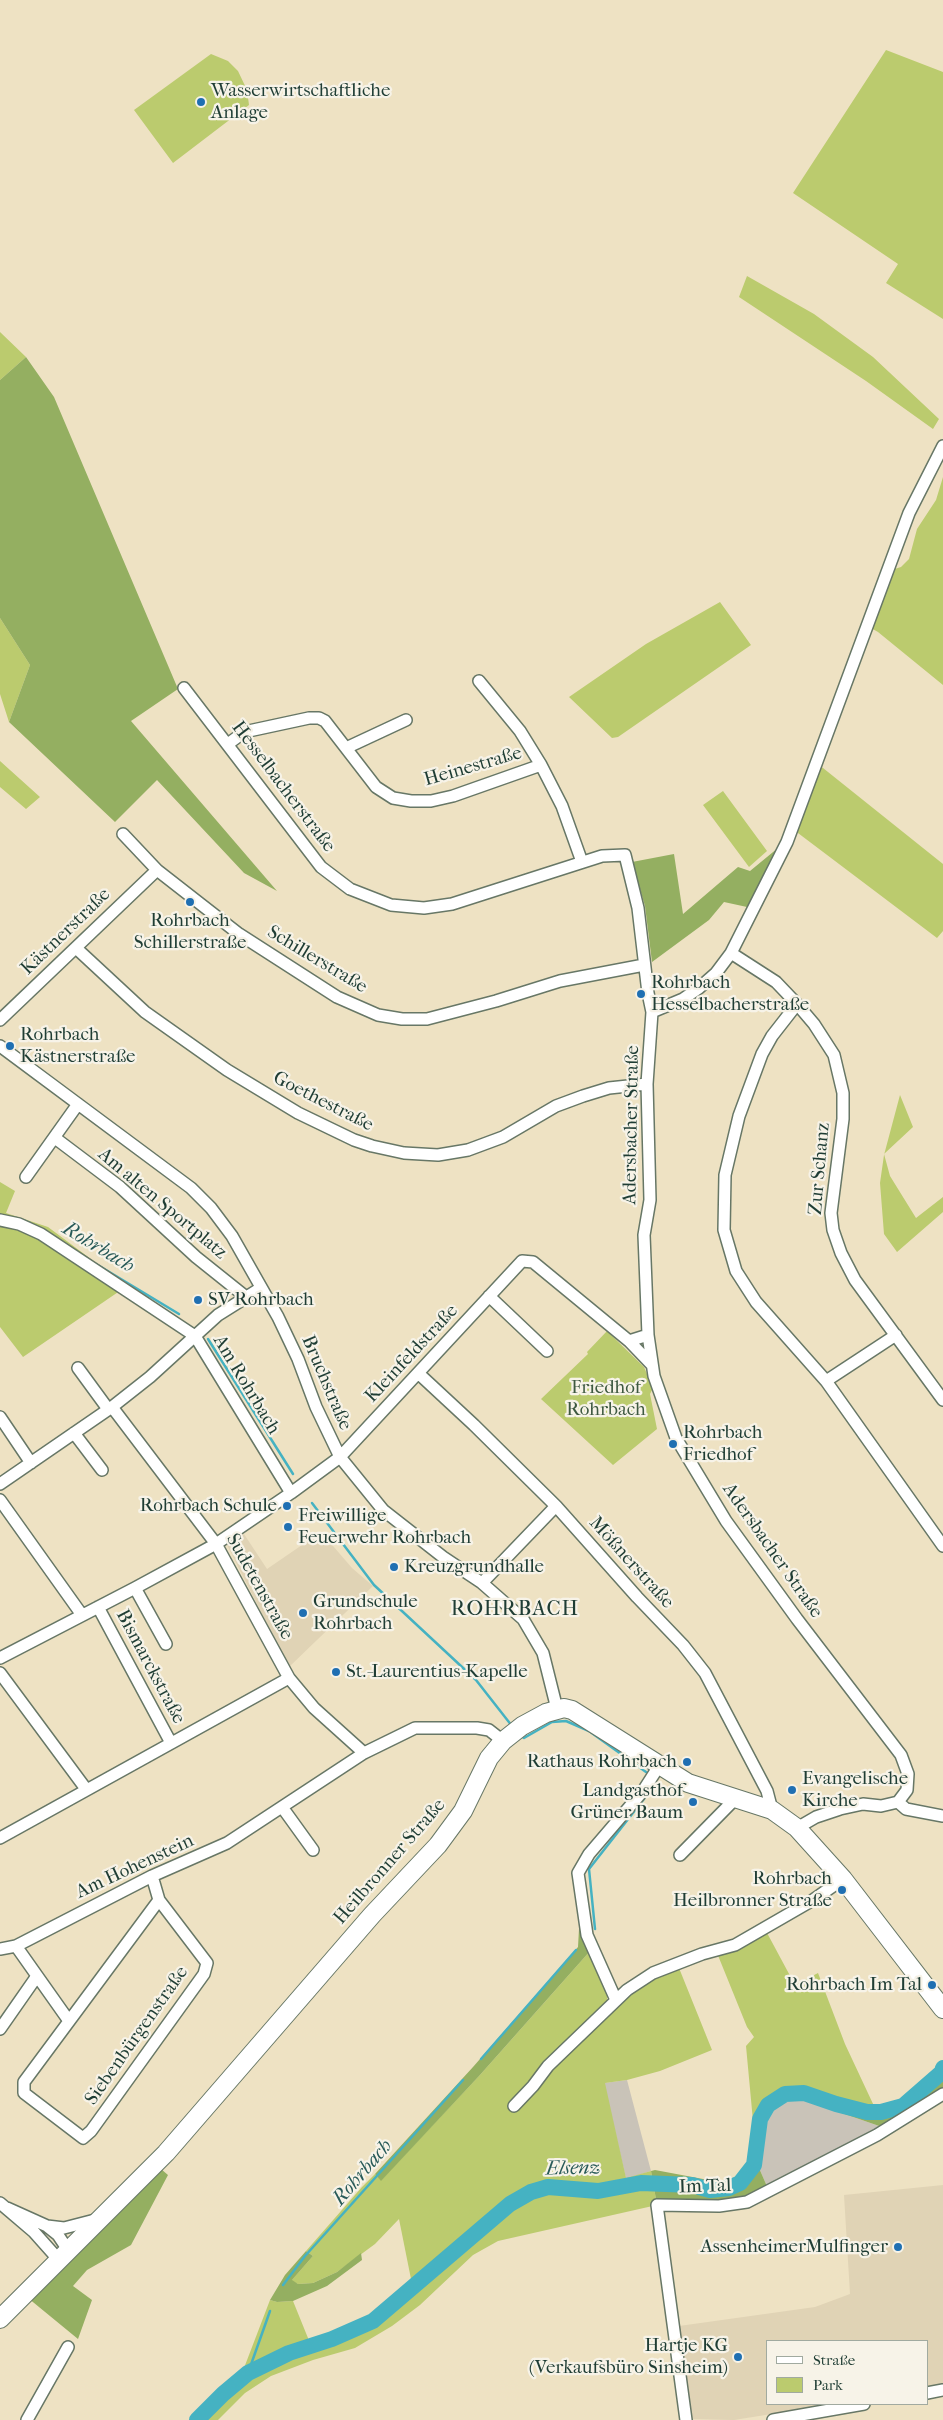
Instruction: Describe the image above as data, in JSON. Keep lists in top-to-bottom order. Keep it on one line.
{"streets":{"main road":["Heilbronner Straße"],"street":["Heinestraße","Hesselbacherstraße","Kästnerstraße","Schillerstraße","Goethestraße","Adersbacher Straße","Zur Schanz","Am alten Sportplatz","Kleinfeldstraße","Bruchstraße","Am Rohrbach","Mößnerstraße","Sudetenstraße","Bismarckstraße","Am Hohenstein","Siebenbürgenstraße","Im Tal"]},"crossings":[["Heinestraße","Hesselbacherstraße"],["Hesselbacherstraße","Adersbacher Straße"],["Kästnerstraße","Schillerstraße"],["Kästnerstraße","Goethestraße"],["Schillerstraße","Adersbacher Straße"],["Goethestraße","Adersbacher Straße"],["Adersbacher Straße","Kleinfeldstraße"],["Kleinfeldstraße","Bruchstraße"],["Kleinfeldstraße","Am Rohrbach"],["Kleinfeldstraße","Mößnerstraße"],["Kleinfeldstraße","Sudetenstraße"],["Kleinfeldstraße","Bismarckstraße"],["Bruchstraße","Heilbronner Straße"],["Sudetenstraße","Am Hohenstein"],["Heilbronner Straße","Am Hohenstein"],["Am Hohenstein","Siebenbürgenstraße"]],"districts":["ROHRBACH"],"water":["Rohrbach","Elsenz"],"parks":["Friedhof Rohrbach"],"places":["Wasserwirtschaftliche Anlage","Rohrbach Schillerstraße","Rohrbach Hesselbacherstraße","Rohrbach Kästnerstraße","SV Rohrbach","Rohrbach Friedhof","Rohrbach Schule","Freiwillige Feuerwehr Rohrbach","Kreuzgrundhalle","Grundschule Rohrbach","St.-Laurentius-Kapelle","Rathaus Rohrbach","Evangelische Kirche","Landgasthof Grüner Baum","Rohrbach Heilbronner Straße","Rohrbach Im Tal","AssenheimerMulfinger","Hartje KG (Verkaufsbüro Sinsheim)"],"legend":["Straße","Park"]}
